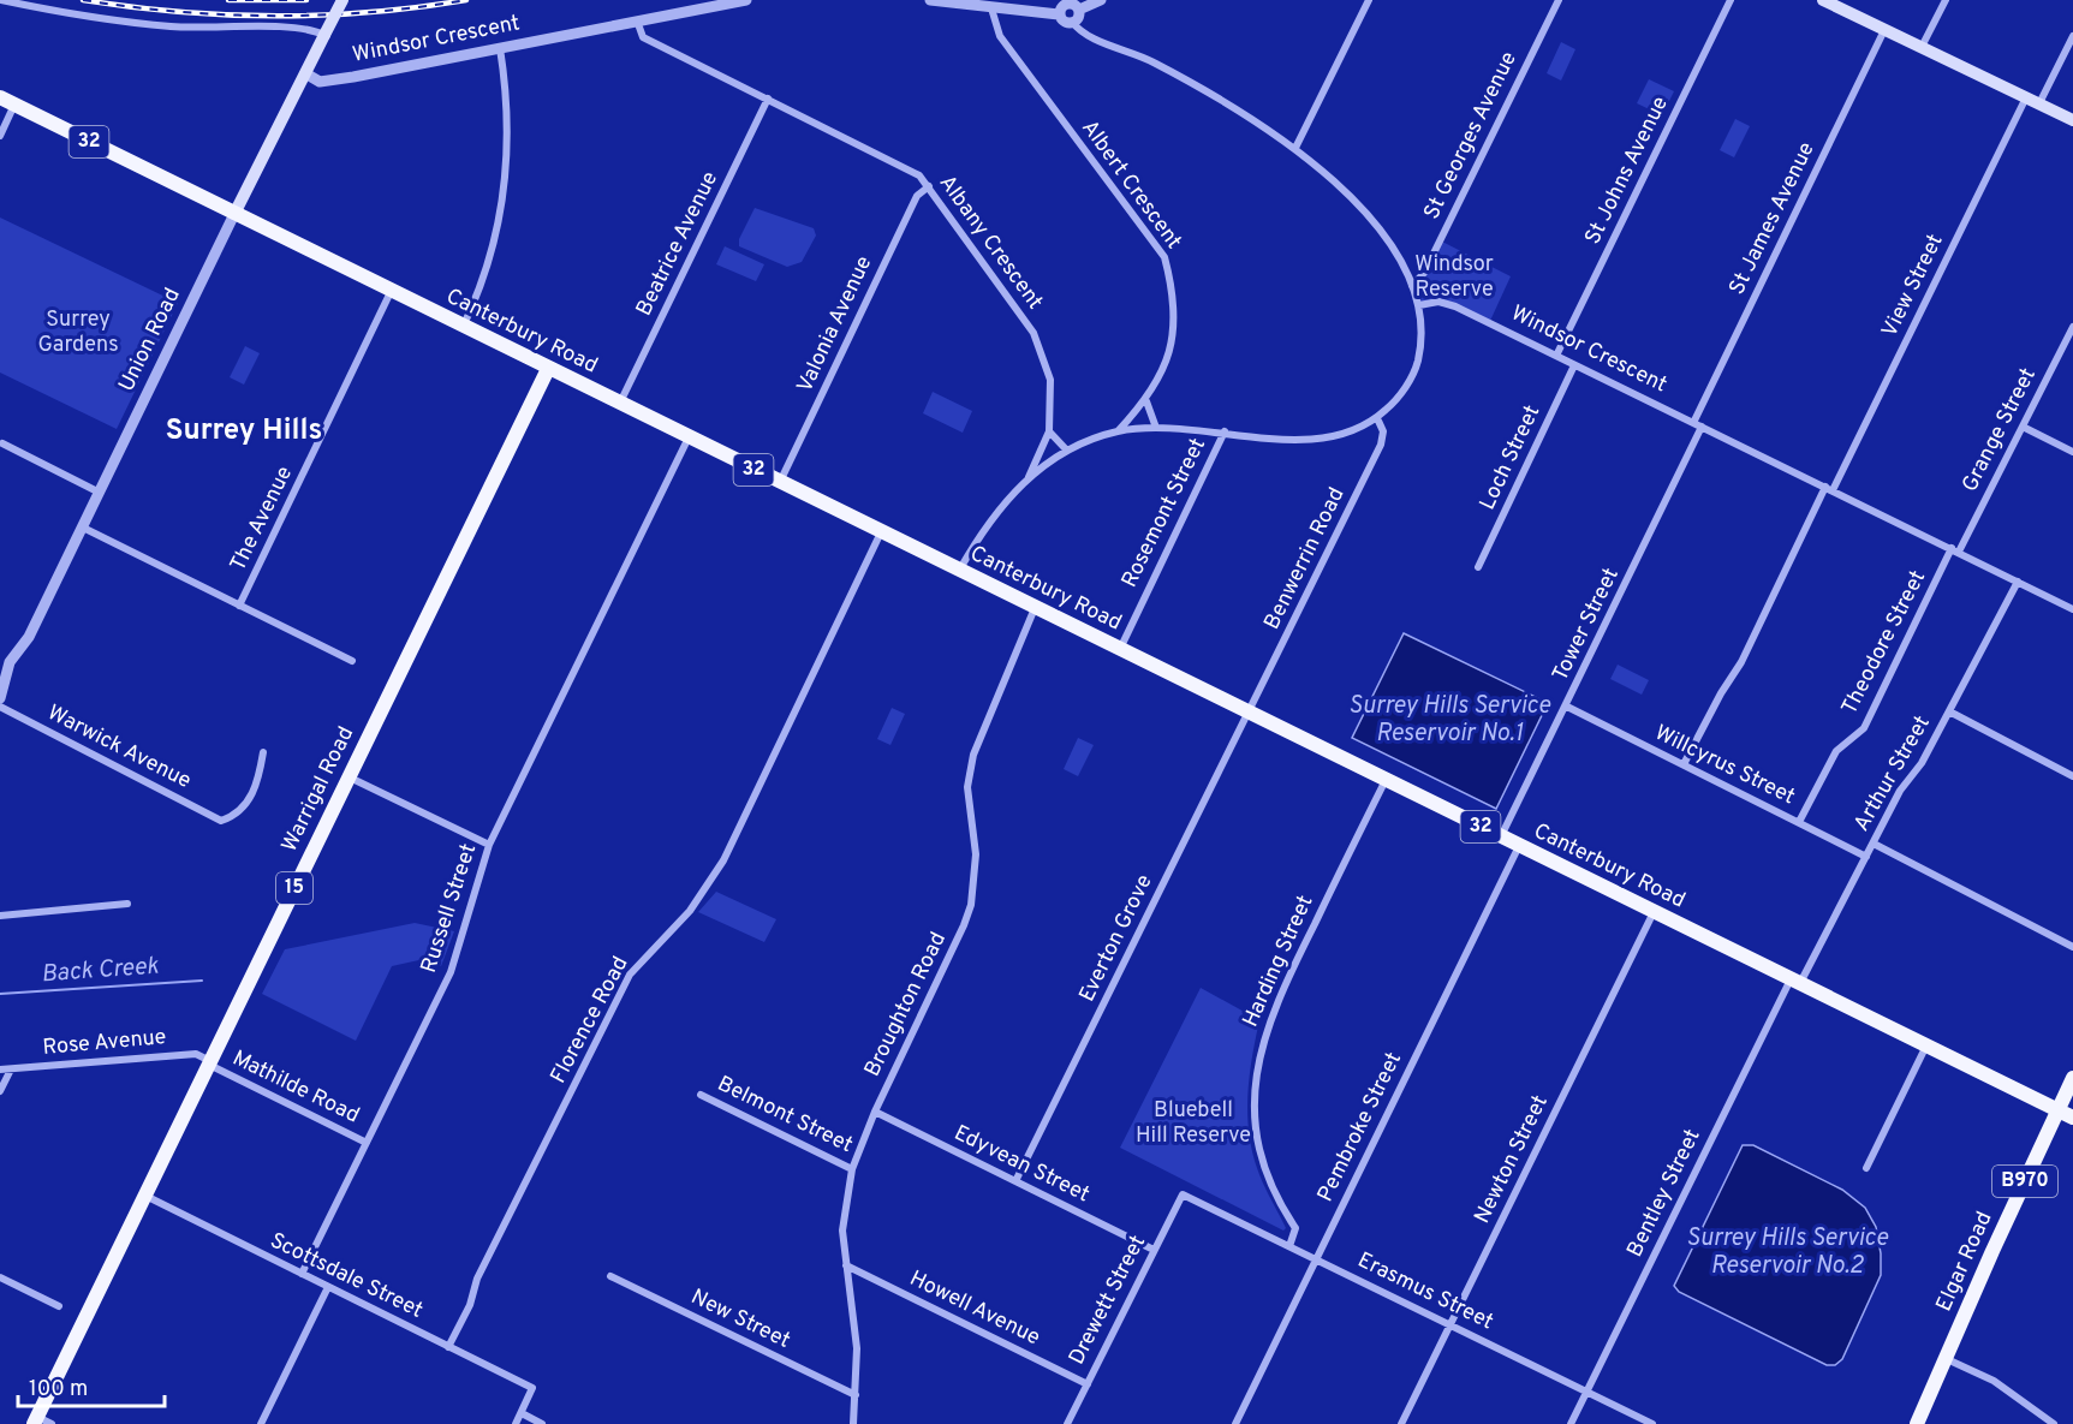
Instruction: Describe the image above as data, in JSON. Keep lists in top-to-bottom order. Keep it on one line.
{"streets":{"main road":["32","Canterbury Road","Union Road","Warrigal Road","15","B970","Elgar Road"],"street":["Windsor Crescent","St Georges Avenue","St Johns Avenue","Albert Crescent","St James Avenue","Albany Crescent","Beatrice Avenue","View Street","Valonia Avenue","Grange Street","Loch Street","Rosemont Street","The Avenue","Benwerrin Road","Tower Street","Theodore Street","Warwick Avenue","Willcyrus Street","Arthur Street","Russell Street","Everton Grove","Harding Street","Broughton Road","Florence Road","Rose Avenue","Mathilde Road","Belmont Street","Pembroke Street","Newton Street","Edyvean Street","Bentley Street","Scottsdale Street","Erasmus Street","Drewett Street","Howell Avenue","New Street"]},"crossings":[["Windsor Crescent","St Johns Avenue"],["Windsor Crescent","St James Avenue"],["Windsor Crescent","Albany Crescent"],["Windsor Crescent","View Street"],["Windsor Crescent","Union Road"],["Windsor Crescent","Grange Street"],["Windsor Crescent","Loch Street"],["Windsor Crescent","Tower Street"],["Windsor Crescent","Theodore Street"],["Windsor Crescent","Arthur Street"],["St James Avenue","Tower Street"],["Albany Crescent","Beatrice Avenue"],["Albany Crescent","Valonia Avenue"],["Beatrice Avenue","Canterbury Road"],["View Street","Willcyrus Street"],["Valonia Avenue","Canterbury Road"],["Canterbury Road","Union Road"],["Canterbury Road","Rosemont Street"],["Canterbury Road","The Avenue"],["Canterbury Road","Benwerrin Road"],["Canterbury Road","Tower Street"],["Canterbury Road","Arthur Street"],["Canterbury Road","Warrigal Road"],["Canterbury Road","Russell Street"],["Canterbury Road","Everton Grove"],["Canterbury Road","Harding Street"],["Canterbury Road","Broughton Road"],["Canterbury Road","Florence Road"],["Canterbury Road","Pembroke Street"],["Canterbury Road","Newton Street"],["Canterbury Road","Bentley Street"],["Canterbury Road","Elgar Road"],["Grange Street","Theodore Street"],["Benwerrin Road","Everton Grove"],["Tower Street","Willcyrus Street"],["Theodore Street","Willcyrus Street"],["Willcyrus Street","Arthur Street"],["Arthur Street","Bentley Street"],["Warrigal Road","Rose Avenue"],["Warrigal Road","Mathilde Road"],["Warrigal Road","Scottsdale Street"],["Russell Street","Mathilde Road"],["Russell Street","Scottsdale Street"],["Everton Grove","Edyvean Street"],["Harding Street","Erasmus Street"],["Broughton Road","Belmont Street"],["Broughton Road","Edyvean Street"],["Broughton Road","Howell Avenue"],["Broughton Road","New Street"],["Florence Road","Scottsdale Street"],["Rose Avenue","Mathilde Road"],["Pembroke Street","Erasmus Street"],["Newton Street","Erasmus Street"],["Edyvean Street","Drewett Street"],["Bentley Street","Erasmus Street"],["Erasmus Street","Drewett Street"],["Drewett Street","Howell Avenue"]],"districts":["Surrey Hills"],"water":["Surrey Hills Service Reservoir No.1","Back Creek","Surrey Hills Service Reservoir No.2"],"parks":["Windsor Reserve","Surrey Gardens","Bluebell Hill Reserve"],"scale_bar":"100 m"}
